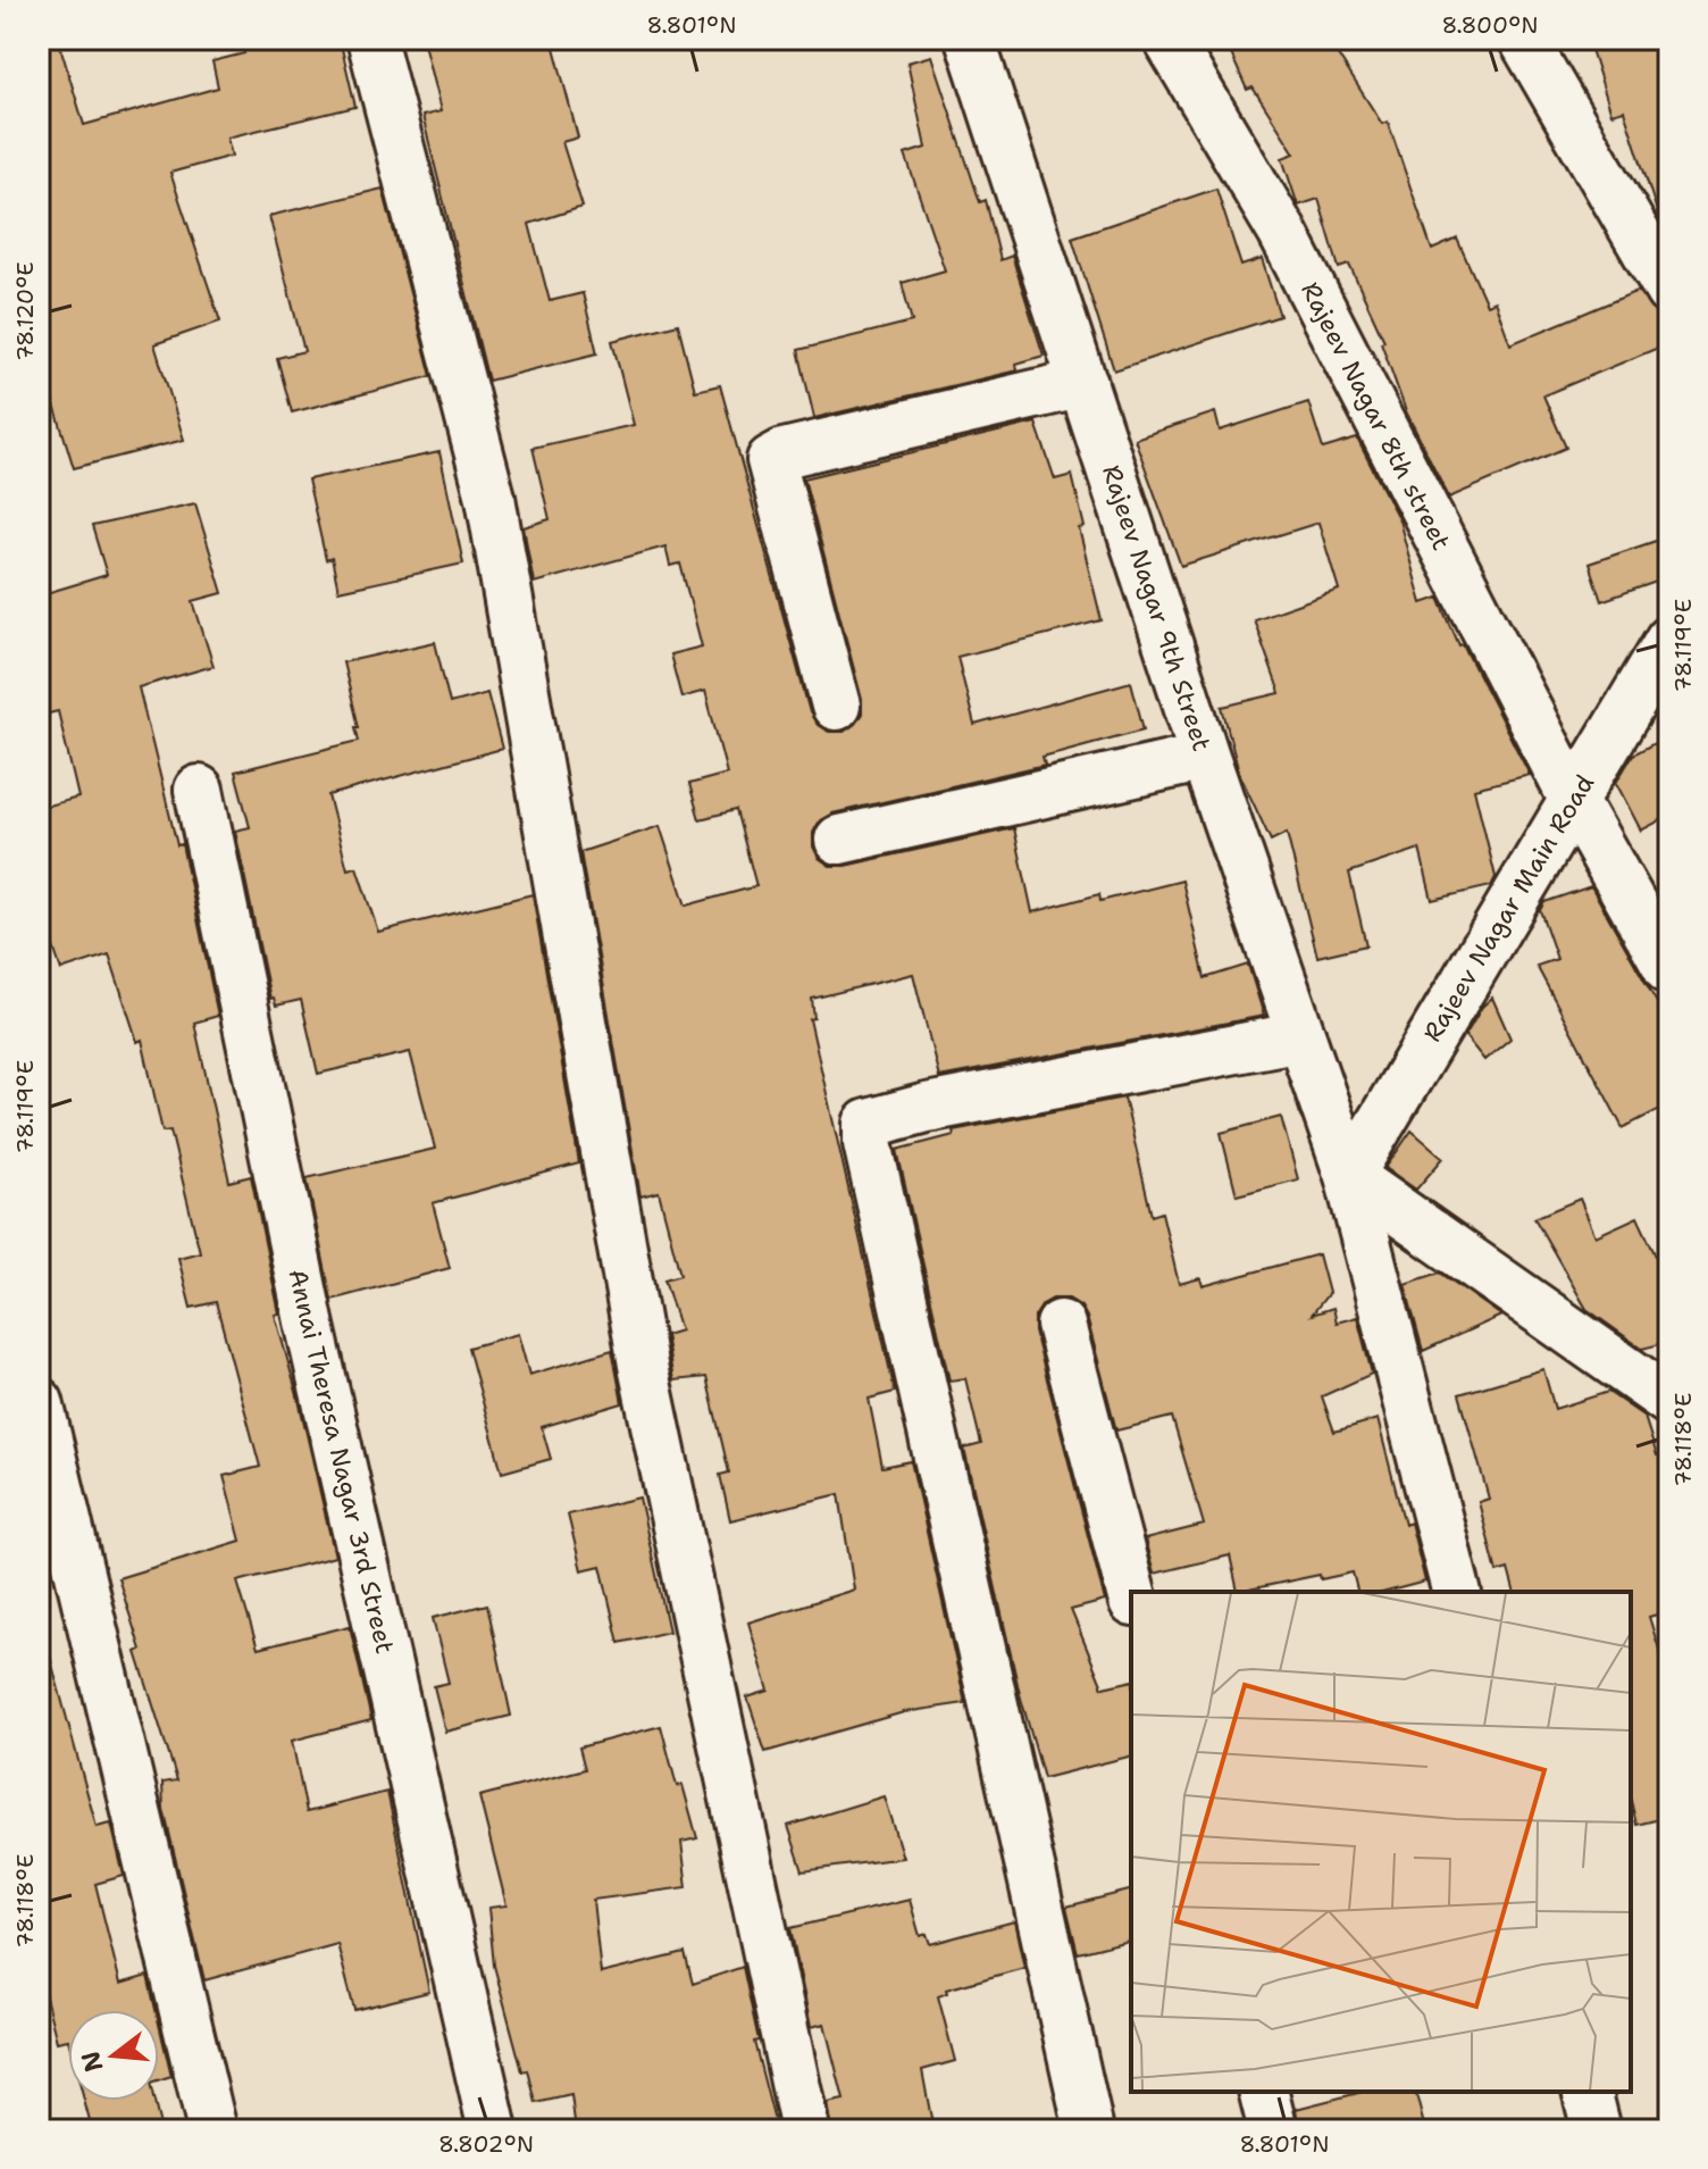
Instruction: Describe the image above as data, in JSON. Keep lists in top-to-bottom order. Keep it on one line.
{"streets":{"street":["Rajeev Nagar 8th street","Rajeev Nagar 9th Street","Rajeev Nagar Main Road","Annai Theresa Nagar 3rd Street"]},"crossings":[["Rajeev Nagar 8th street","Rajeev Nagar Main Road"],["Rajeev Nagar 9th Street","Rajeev Nagar Main Road"]],"north":"left","coordinates":["8.801°N","8.800°N","78.120°E","78.119°E","78.118°E","8.802°N"]}
